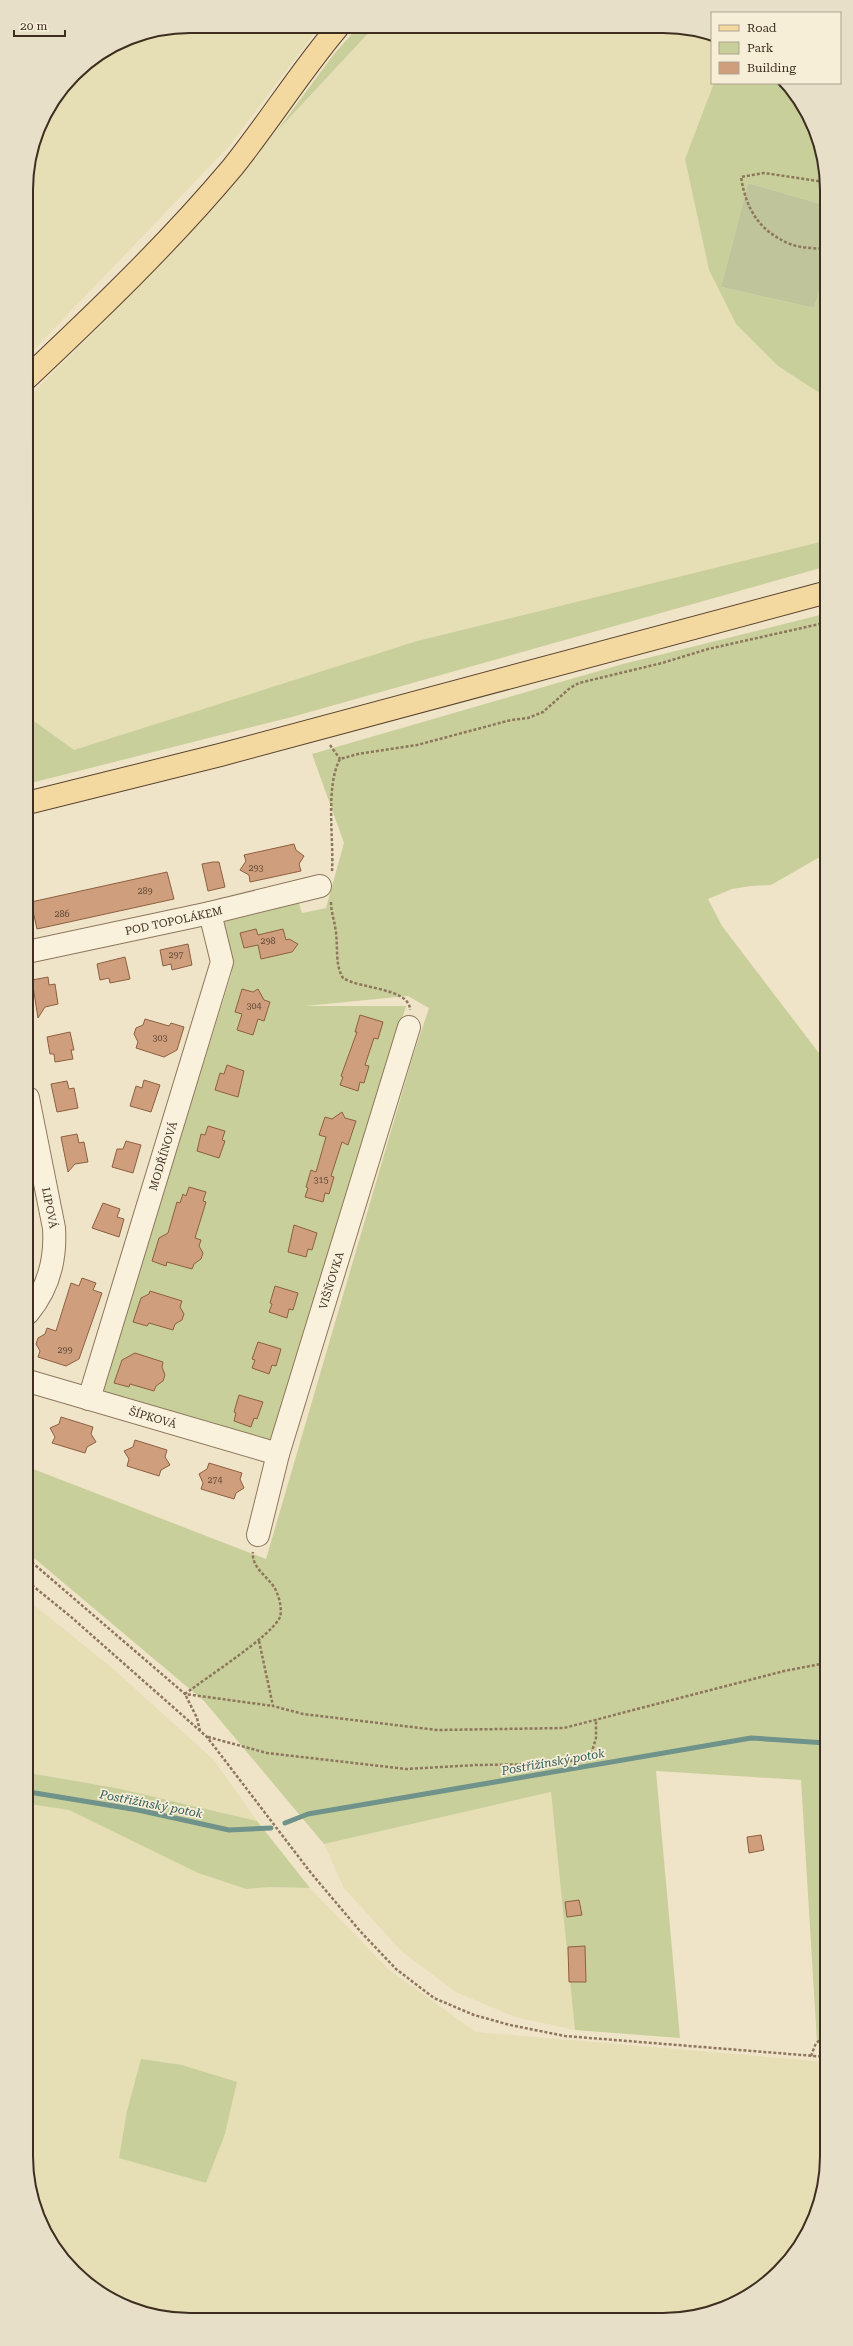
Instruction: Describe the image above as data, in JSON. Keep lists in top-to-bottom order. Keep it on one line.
{"streets":{"street":["POD TOPOLÁKEM","MODŘÍNOVÁ","LIPOVÁ","VIŠŇOVKA","ŠÍPKOVÁ"]},"crossings":[["POD TOPOLÁKEM","MODŘÍNOVÁ"],["MODŘÍNOVÁ","ŠÍPKOVÁ"],["VIŠŇOVKA","ŠÍPKOVÁ"]],"water":["Postřižínský potok"],"house_numbers":["293","289","286","298","297","304","303","315","299","274"],"legend":["Road","Park","Building"],"scale_bar":"20 m"}
